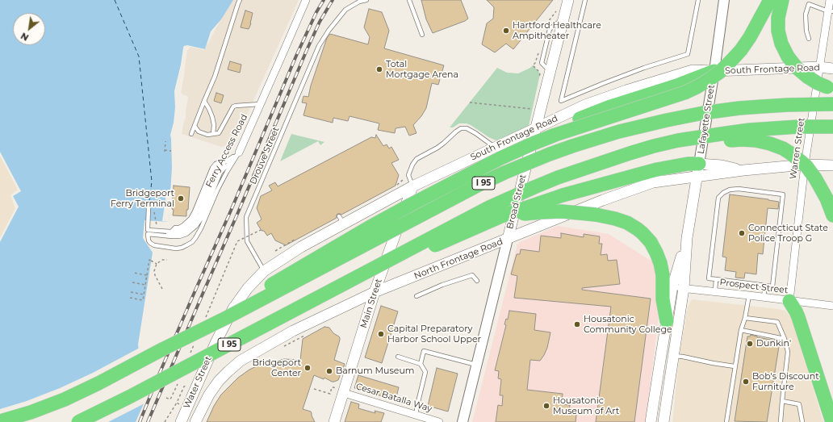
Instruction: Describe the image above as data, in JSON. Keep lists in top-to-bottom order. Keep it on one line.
{"streets":{"highway":["I 95"],"main road":["South Frontage Road","Lafayette Street","Broad Street","North Frontage Road","Main Street","Water Street"],"street":["Warren Street","Ferry Access Road","Prospect Street","Cesar Batalla Way"],"lane":["Drouve Street"]},"crossings":[["South Frontage Road","Lafayette Street"],["South Frontage Road","Warren Street"],["South Frontage Road","Drouve Street"],["South Frontage Road","Broad Street"],["South Frontage Road","Main Street"],["South Frontage Road","Water Street"],["Lafayette Street","North Frontage Road"],["Lafayette Street","Prospect Street"],["Warren Street","North Frontage Road"],["Warren Street","Prospect Street"],["Broad Street","North Frontage Road"],["North Frontage Road","Main Street"],["North Frontage Road","Water Street"],["Main Street","Cesar Batalla Way"]],"places":["Hartford Healthcare Ampitheater","Total Mortgage Arena","Bridgeport Ferry Terminal","Connecticut State Police Troop G","Housatonic Community College","Capital Preparatory Harbor School Upper","Dunkin'","Bridgeport Center","Barnum Museum","Bob's Discount Furniture","Housatonic Museum of Art"],"north":"bottom left"}
